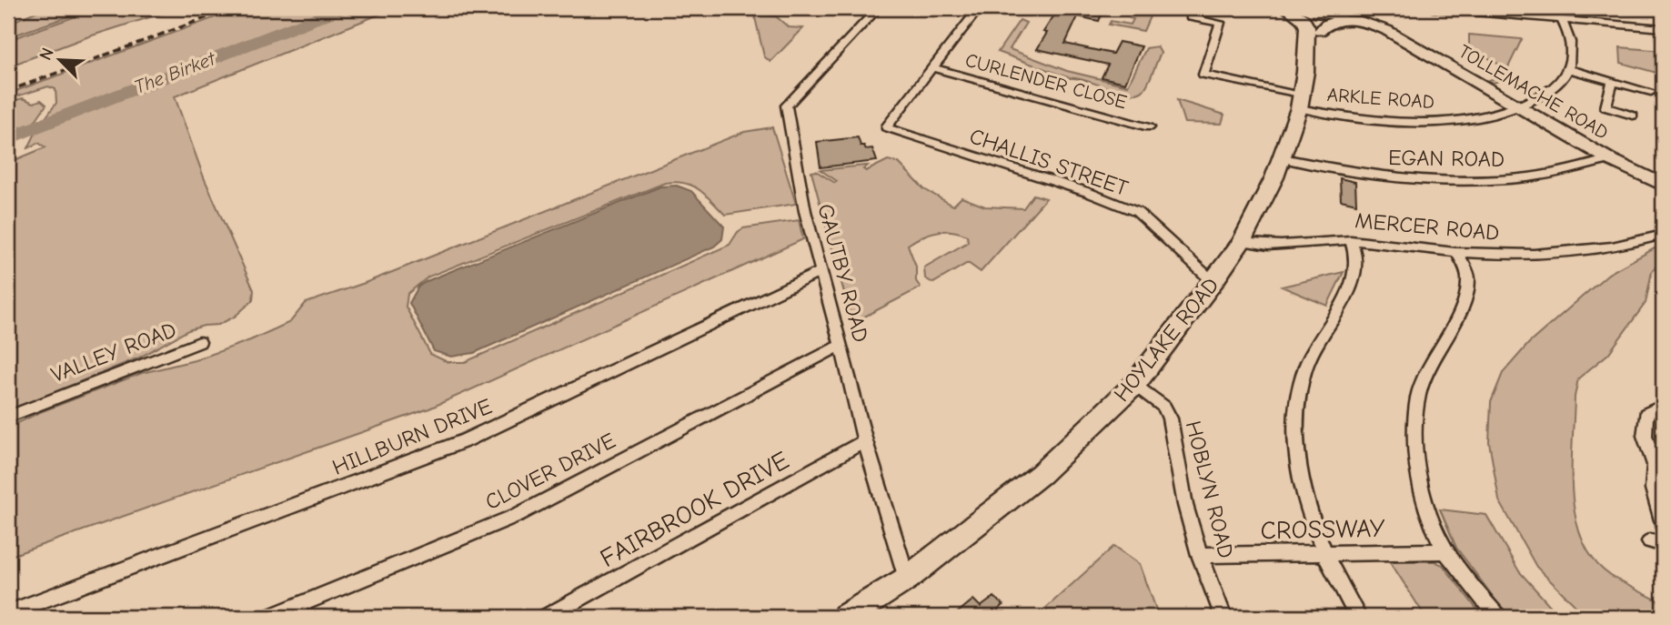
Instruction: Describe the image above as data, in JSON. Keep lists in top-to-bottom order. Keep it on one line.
{"streets":{"main road":["HOYLAKE ROAD"],"street":["CURLENDER CLOSE","TOLLEMACHE ROAD","ARKLE ROAD","EGAN ROAD","CHALLIS STREET","MERCER ROAD","GAUTBY ROAD","VALLEY ROAD","HILLBURN DRIVE","CLOVER DRIVE","HOBLYN ROAD","FAIRBROOK DRIVE","CROSSWAY"]},"crossings":[["CURLENDER CLOSE","CHALLIS STREET"],["TOLLEMACHE ROAD","ARKLE ROAD"],["TOLLEMACHE ROAD","EGAN ROAD"],["TOLLEMACHE ROAD","HOYLAKE ROAD"],["ARKLE ROAD","HOYLAKE ROAD"],["EGAN ROAD","HOYLAKE ROAD"],["CHALLIS STREET","HOYLAKE ROAD"],["MERCER ROAD","HOYLAKE ROAD"],["GAUTBY ROAD","HOYLAKE ROAD"],["GAUTBY ROAD","HILLBURN DRIVE"],["GAUTBY ROAD","CLOVER DRIVE"],["GAUTBY ROAD","FAIRBROOK DRIVE"],["HOYLAKE ROAD","HOBLYN ROAD"],["HOBLYN ROAD","CROSSWAY"]],"water":["The Birket"],"north":"top left"}
